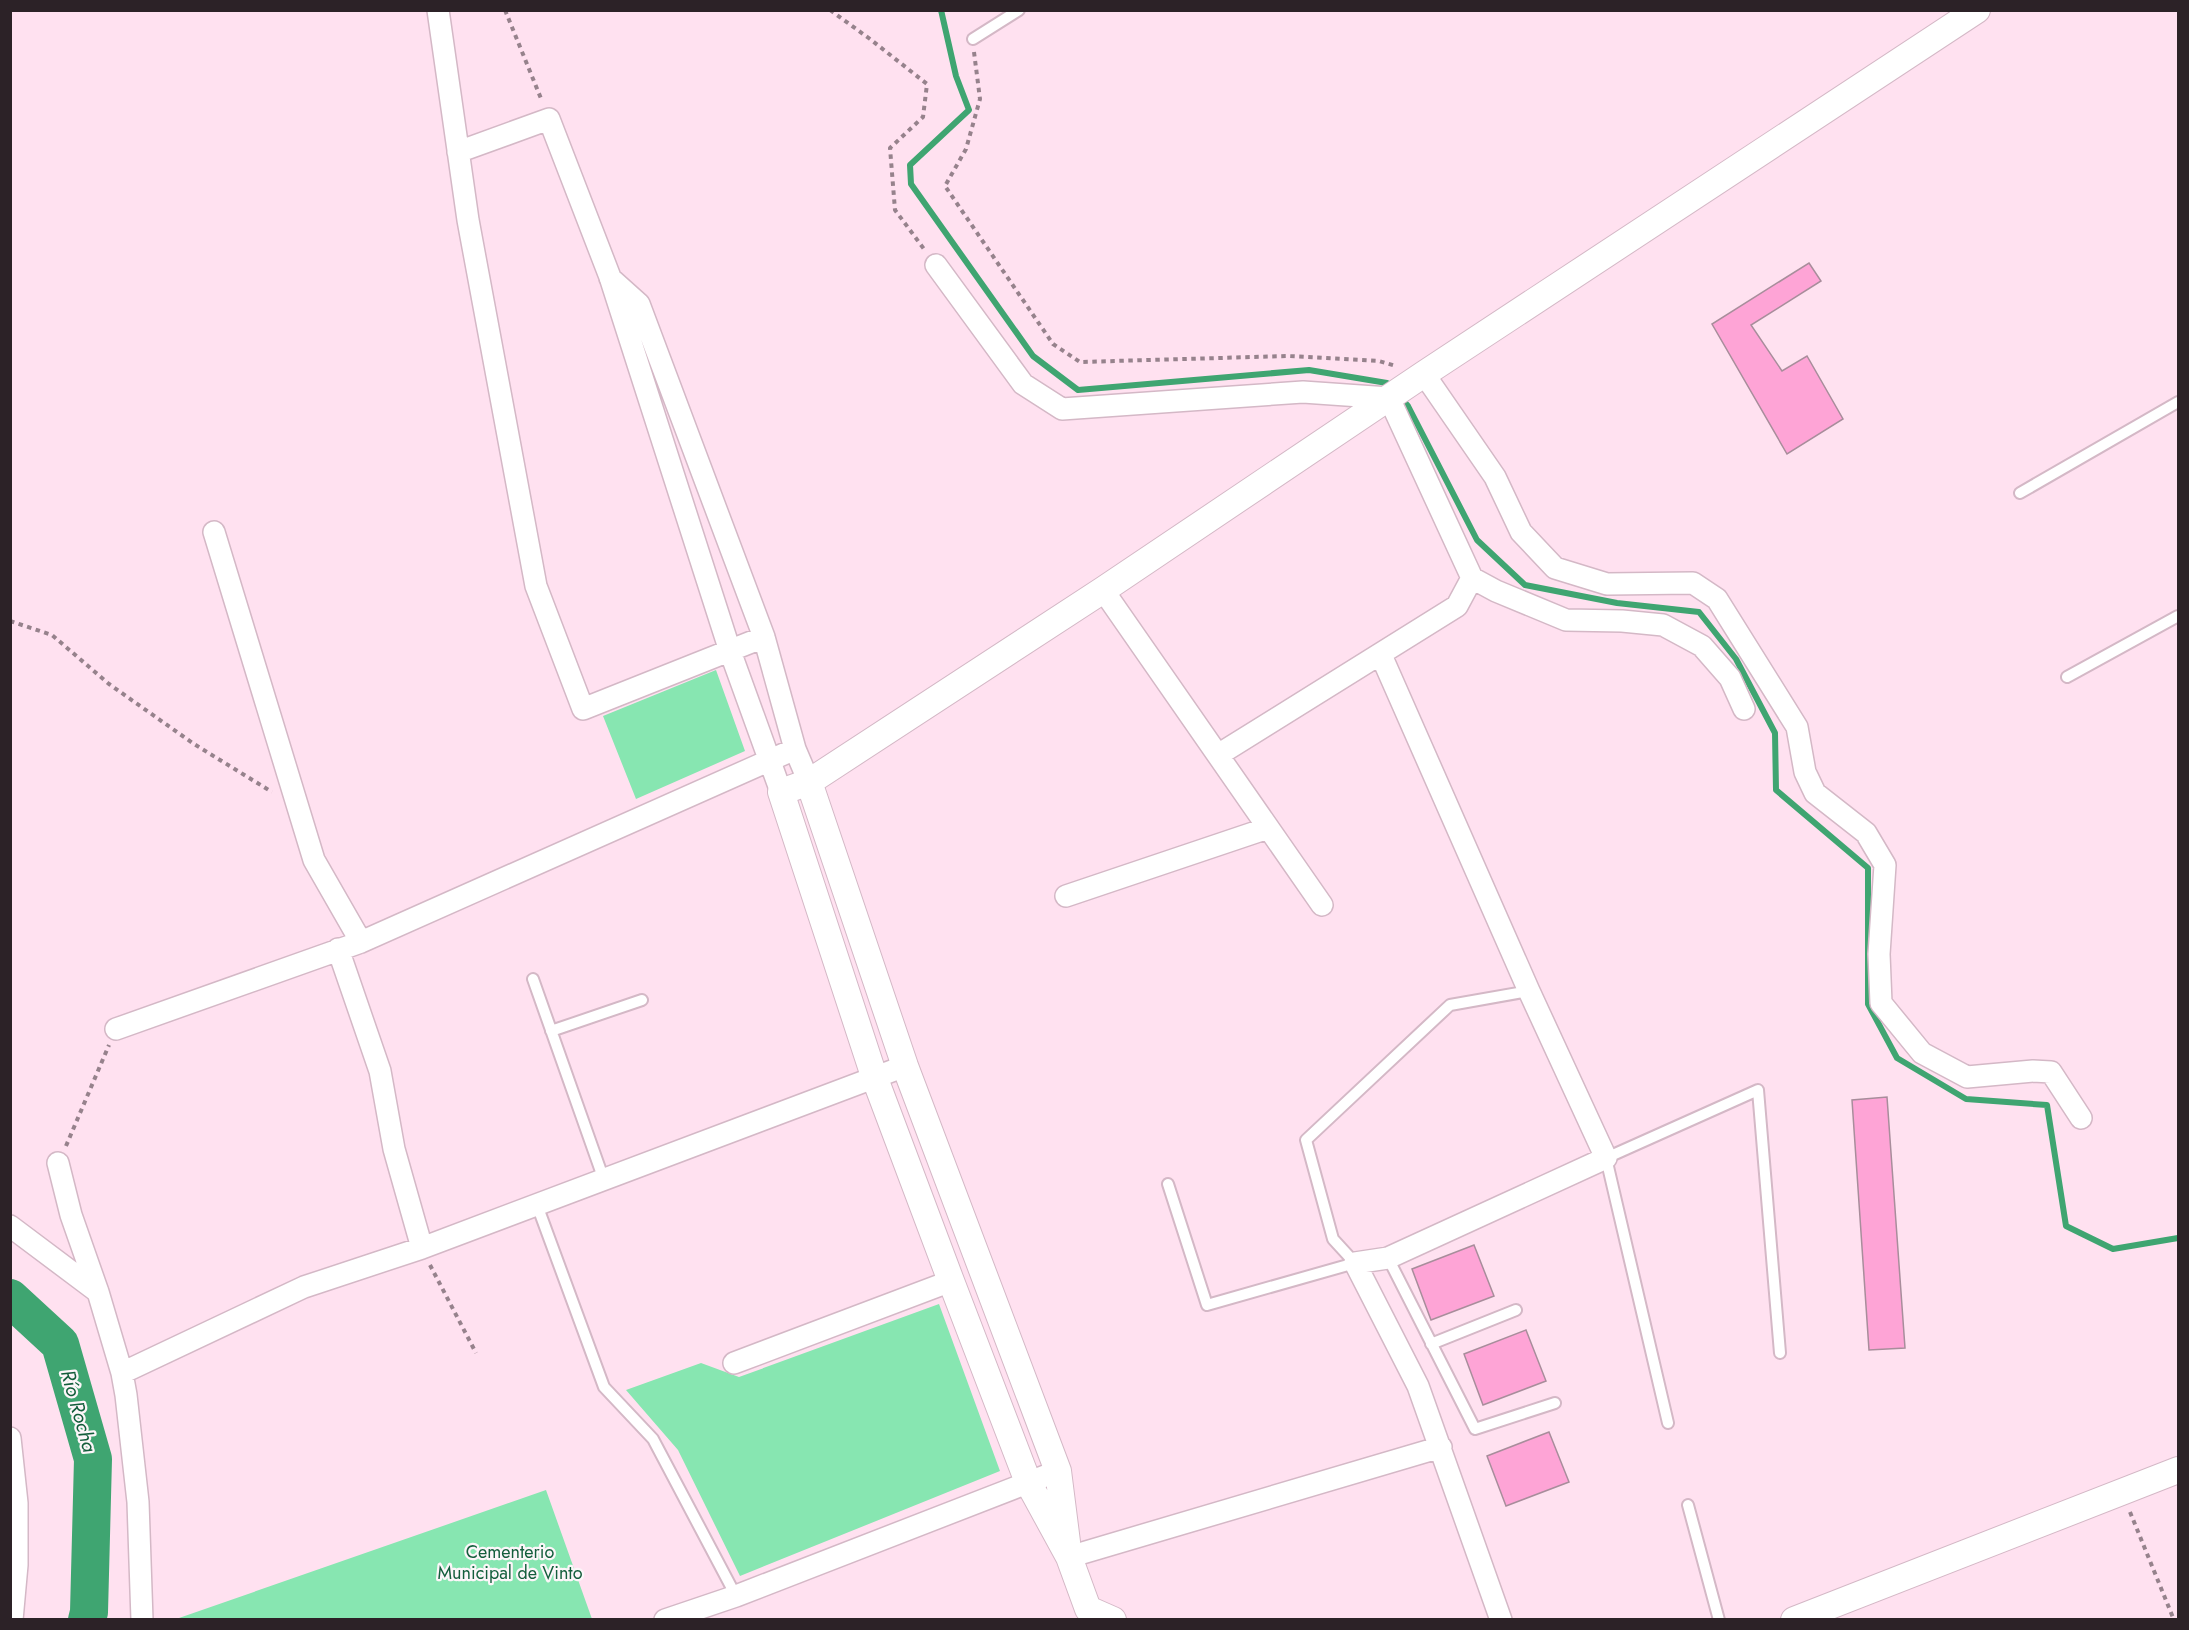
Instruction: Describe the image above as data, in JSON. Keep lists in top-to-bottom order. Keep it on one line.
{"water":["Río Rocha"],"parks":["Cementerio Municipal de Vinto"]}
